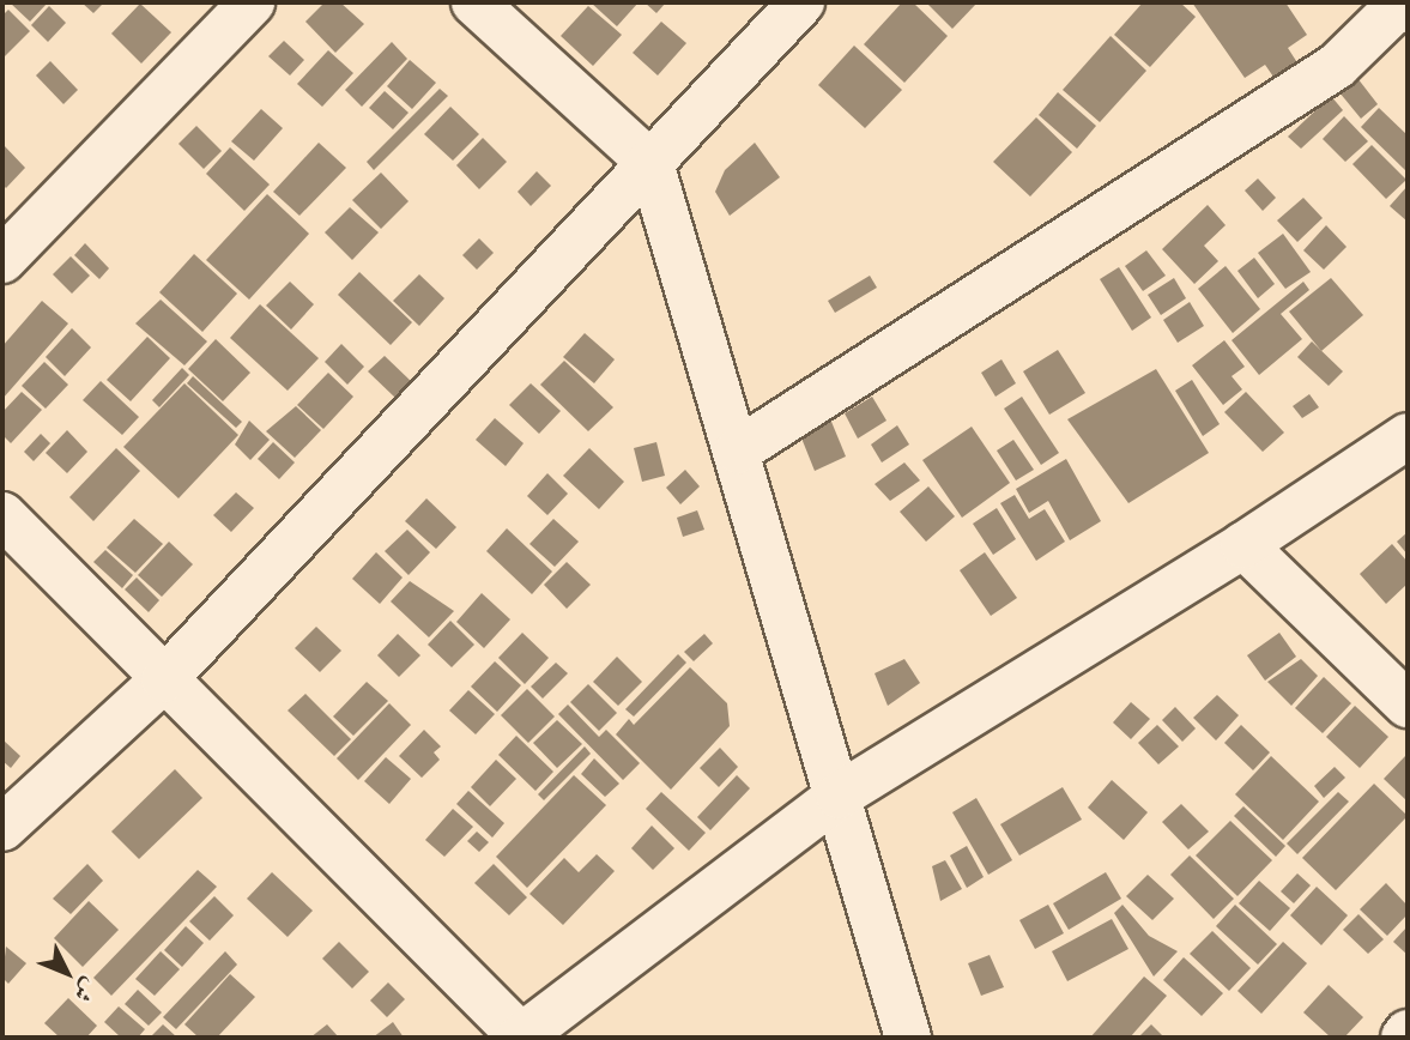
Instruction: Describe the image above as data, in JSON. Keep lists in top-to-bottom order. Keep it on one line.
{"north":"bottom right"}
